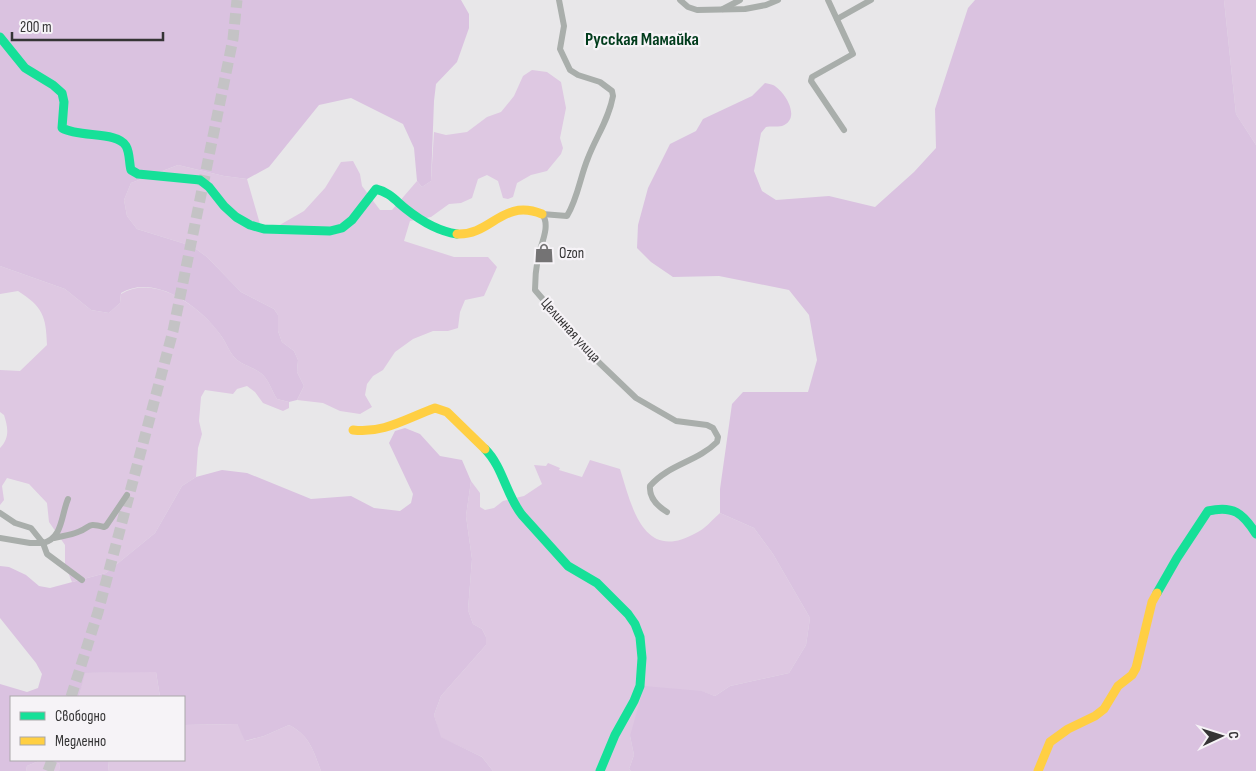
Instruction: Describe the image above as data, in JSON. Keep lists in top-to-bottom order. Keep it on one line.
{"streets":{"street":["Целинная улица"]},"districts":["Русская Мамайка"],"places":{"shop":["Ozon"]},"legend":["Свободно","Медленно"],"scale_bar":"200 m","north":"right"}
